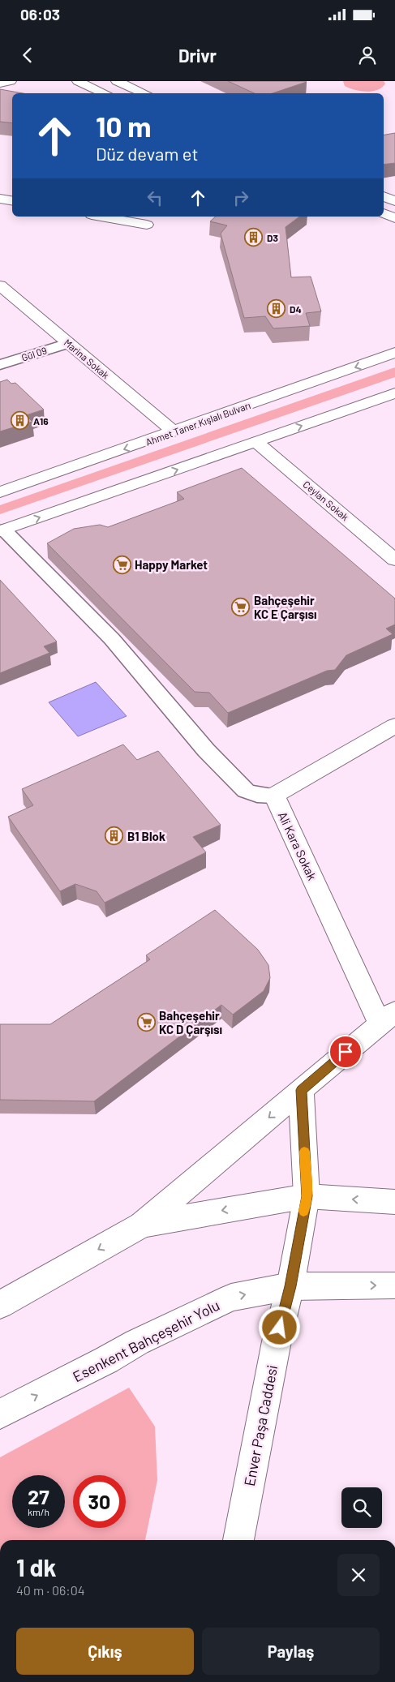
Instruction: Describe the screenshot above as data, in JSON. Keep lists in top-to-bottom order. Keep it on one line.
{"streets":{"main road":["Marina Sokak","Ahmet Taner Kışlalı Bulvarı","Ceylan Sokak","Ali Kara Sokak","Esenkent Bahçeşehir Yolu","Enver Paşa Caddesi"],"lane":["Gül 09"]},"crossings":[["Gül 09","Marina Sokak"],["Marina Sokak","Ahmet Taner Kışlalı Bulvarı"],["Esenkent Bahçeşehir Yolu","Enver Paşa Caddesi"]],"places":{"building":["D3","D4","A16","B1 Blok"],"supermarket":["Happy Market","Bahçeşehir KC E Çarşısı","Bahçeşehir KC D Çarşısı"]},"page":{"status":"06:03","header":"Drivr","turn":["10 m","Düz devam et"],"speed":"27 km/h","limit":"30","heading":["1 dk","40 m · 06:04"],"buttons":["Çıkış","Paylaş"]}}
